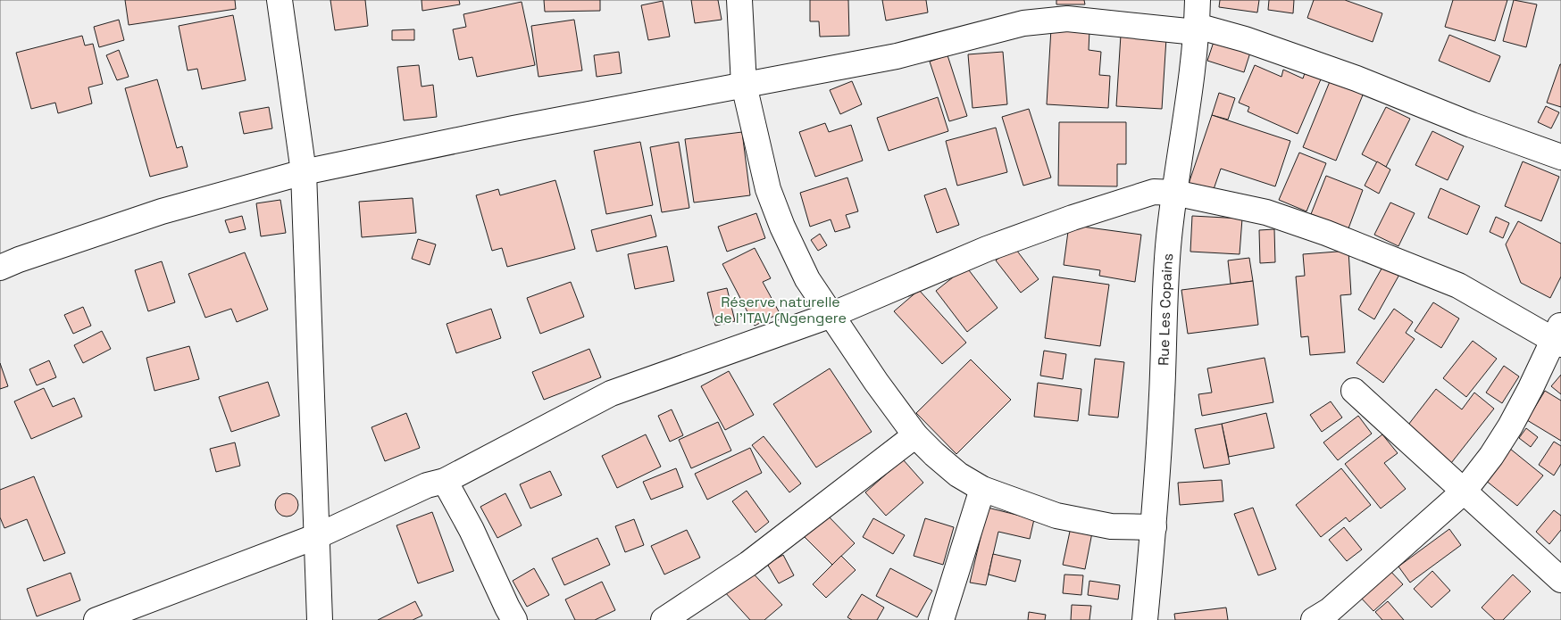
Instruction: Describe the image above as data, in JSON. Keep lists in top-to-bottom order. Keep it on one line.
{"streets":{"street":["Rue Les Copains"]},"parks":["Réserve naturelle de l'ITAV (Ngengere"]}
